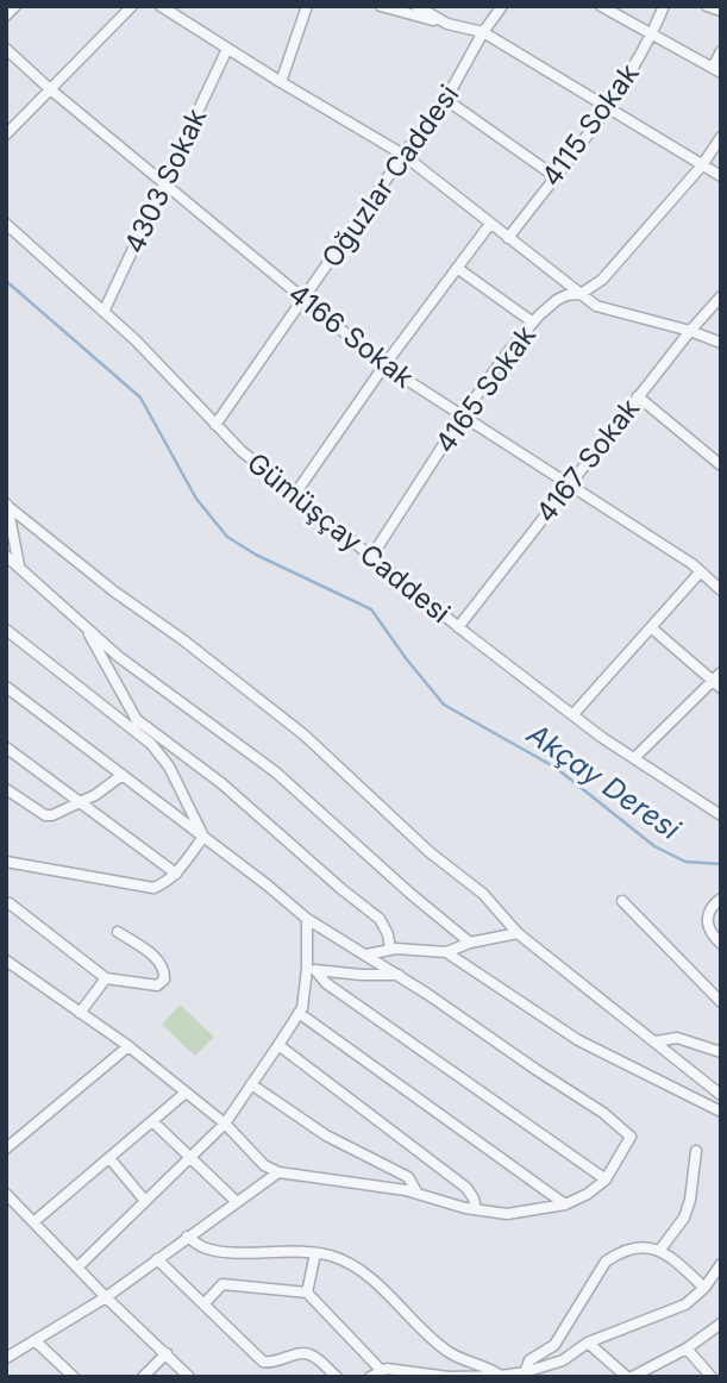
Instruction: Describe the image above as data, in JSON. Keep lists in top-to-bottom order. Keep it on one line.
{"streets":{"street":["4115 Sokak","Oğuzlar Caddesi","4303 Sokak","4166 Sokak","4165 Sokak","4167 Sokak","Gümüşçay Caddesi"]},"crossings":[["Oğuzlar Caddesi","4166 Sokak"],["Oğuzlar Caddesi","Gümüşçay Caddesi"],["4303 Sokak","4166 Sokak"],["4303 Sokak","Gümüşçay Caddesi"],["4166 Sokak","4165 Sokak"],["4166 Sokak","4167 Sokak"],["4165 Sokak","Gümüşçay Caddesi"],["4167 Sokak","Gümüşçay Caddesi"]],"water":["Akçay Deresi"]}
